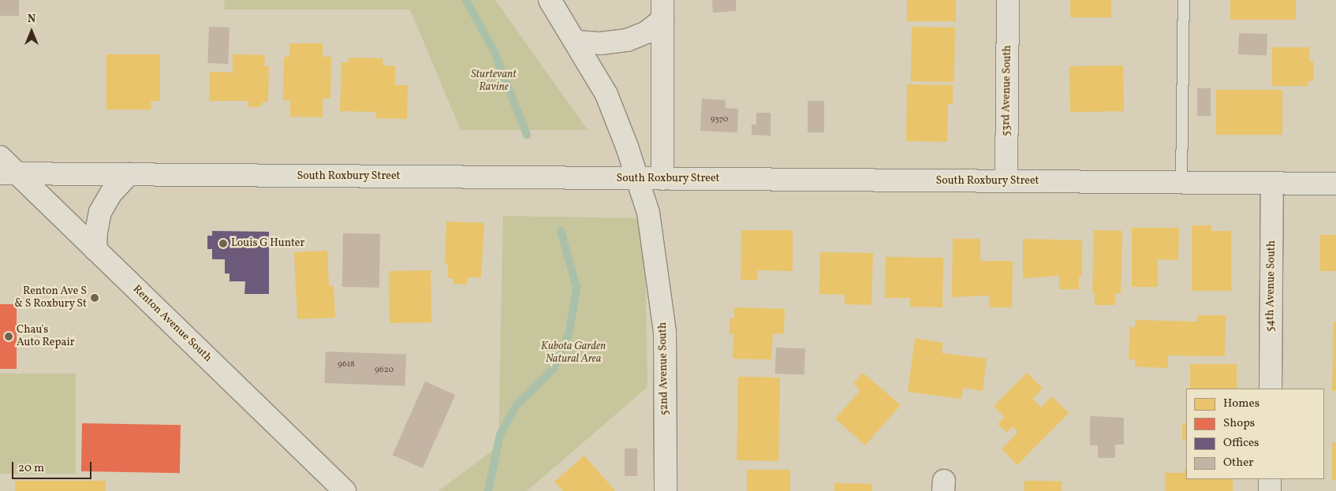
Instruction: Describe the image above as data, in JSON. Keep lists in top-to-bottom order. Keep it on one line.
{"streets":{"street":["53rd Avenue South","South Roxbury Street","54th Avenue South","Renton Avenue South","52nd Avenue South"]},"crossings":[["53rd Avenue South","South Roxbury Street"],["South Roxbury Street","54th Avenue South"],["South Roxbury Street","Renton Avenue South"],["South Roxbury Street","52nd Avenue South"]],"parks":["Sturtevant Ravine","Kubota Garden Natural Area"],"places":["Louis G Hunter","Renton Ave S & S Roxbury St","Chau's Auto Repair"],"house_numbers":["9370","9618","9620"],"legend":["Homes","Shops","Offices","Other"],"scale_bar":"20 m","north":"top"}
